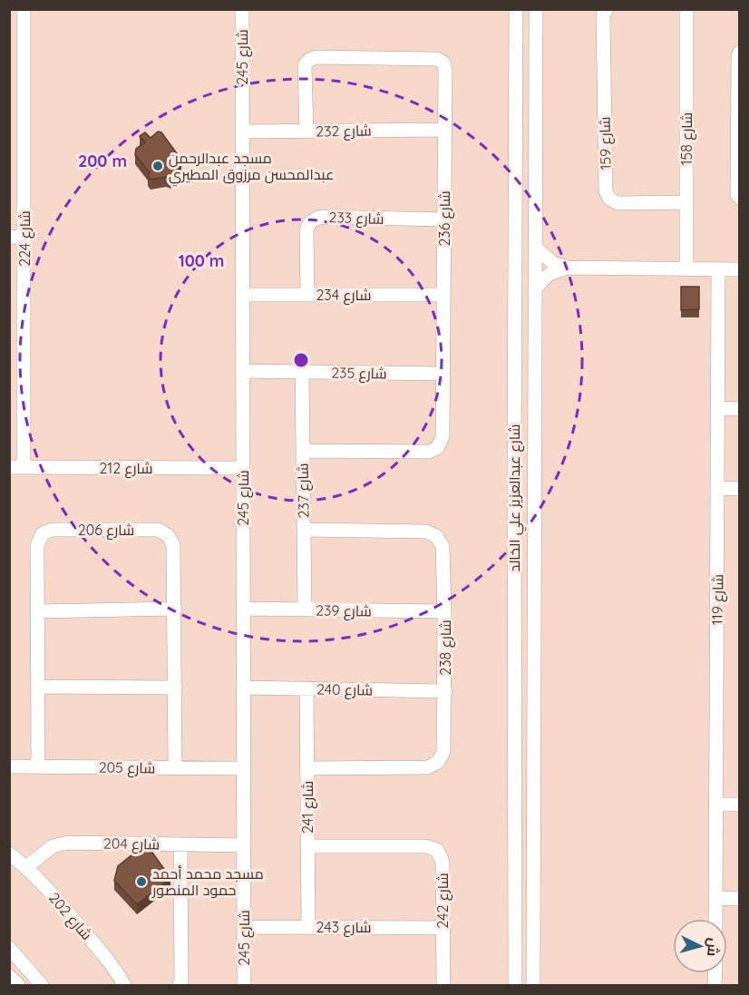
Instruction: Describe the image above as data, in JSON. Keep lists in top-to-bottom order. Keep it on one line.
{"streets":{"street":["شارع 245","شارع 232","شارع 158","شارع 159","شارع 233","شارع 236","شارع 224","شارع 234","شارع 235","شارع 212","شارع 237","شارع عبدالعزيز علي الخالد","شارع 206","شارع 119","شارع 239","شارع 238","شارع 240","شارع 205","شارع 241","شارع 204","شارع 242","شارع 202","شارع 243"]},"crossings":[["شارع 245","شارع 232"],["شارع 245","شارع 234"],["شارع 245","شارع 235"],["شارع 245","شارع 212"],["شارع 245","شارع 239"],["شارع 245","شارع 240"],["شارع 245","شارع 205"],["شارع 245","شارع 204"],["شارع 245","شارع 243"],["شارع 232","شارع 236"],["شارع 158","شارع 159"],["شارع 233","شارع 236"],["شارع 233","شارع 234"],["شارع 236","شارع 234"],["شارع 236","شارع 235"],["شارع 236","شارع 237"],["شارع 224","شارع 212"],["شارع 235","شارع 237"],["شارع 237","شارع 239"],["شارع 237","شارع 238"],["شارع 206","شارع 205"],["شارع 239","شارع 238"],["شارع 238","شارع 240"],["شارع 238","شارع 241"],["شارع 240","شارع 241"],["شارع 241","شارع 242"],["شارع 241","شارع 243"],["شارع 204","شارع 202"],["شارع 242","شارع 243"]],"places":["مسجد عبدالرحمن عبدالمحسن مرزوق المطيري","مسجد محمد أحمد حمود المنصور"],"north":"right","rings":["200 m","100 m"]}
